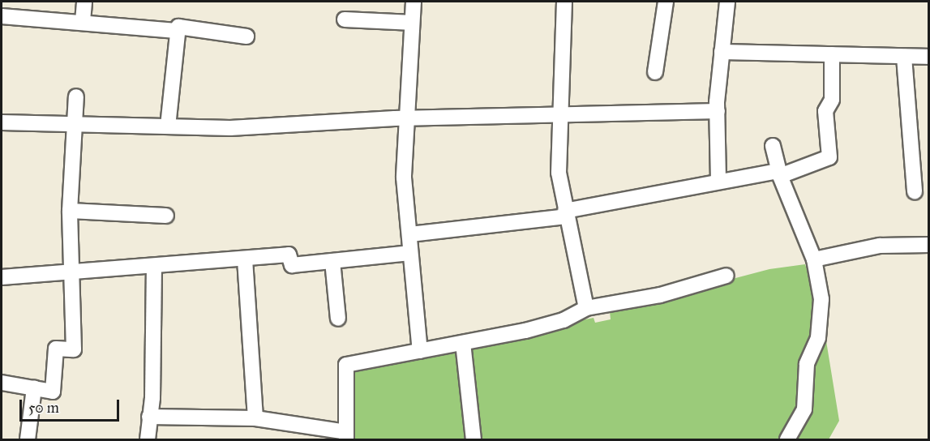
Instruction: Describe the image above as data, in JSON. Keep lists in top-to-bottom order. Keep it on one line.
{"scale_bar":"50 m"}
